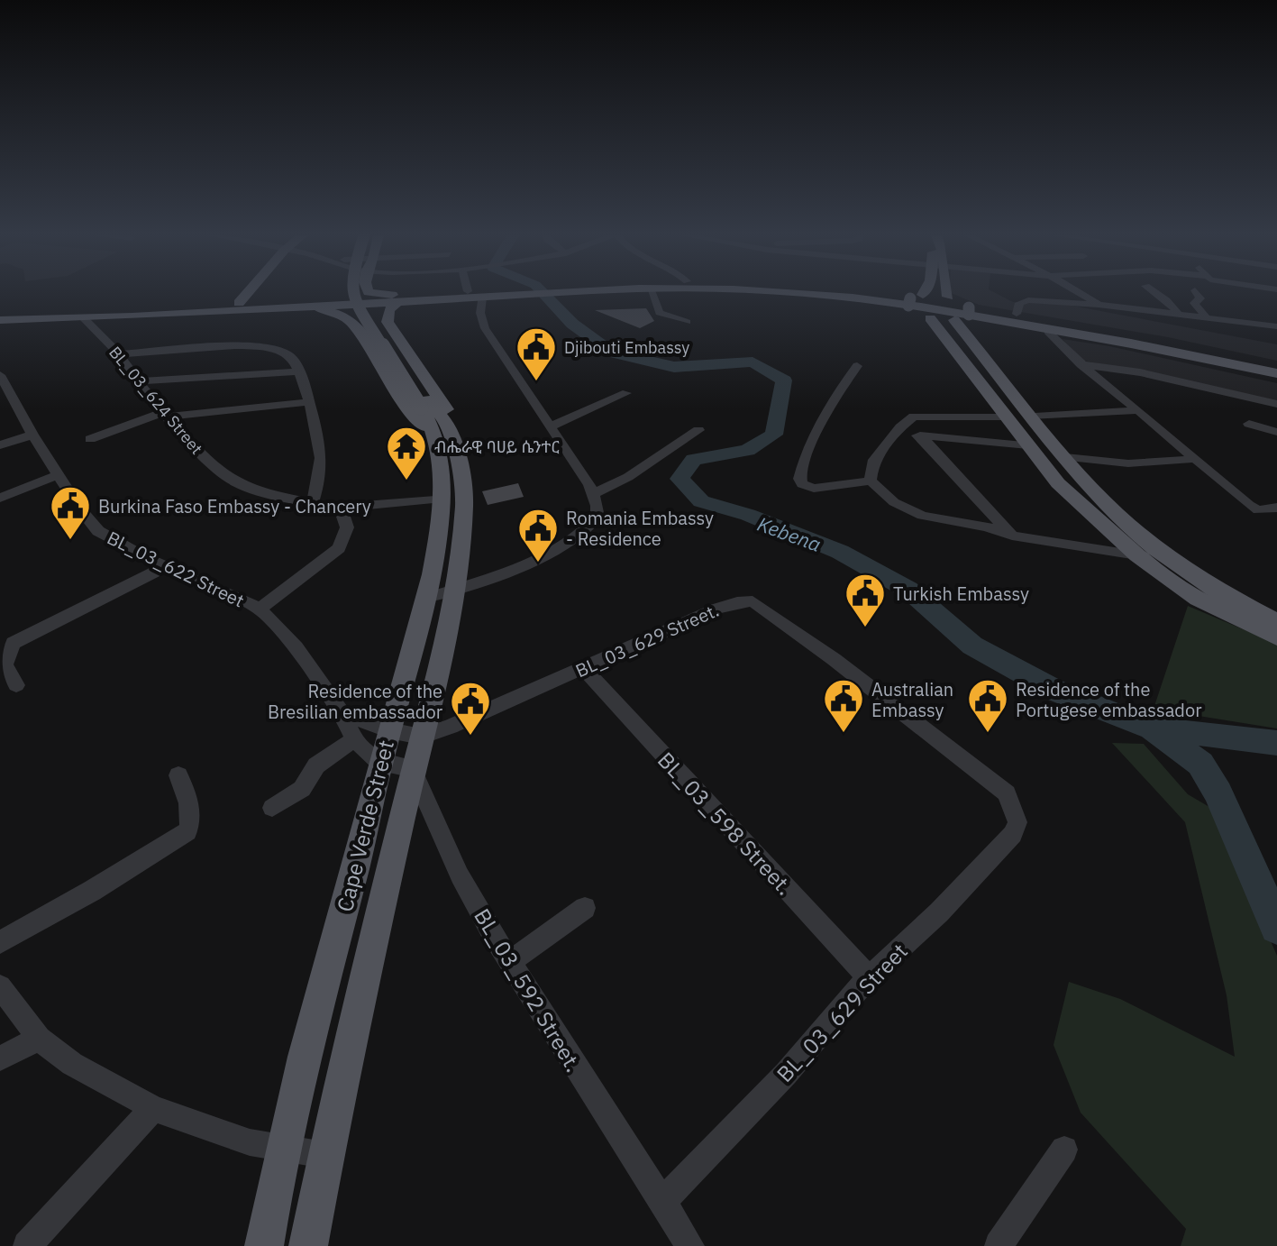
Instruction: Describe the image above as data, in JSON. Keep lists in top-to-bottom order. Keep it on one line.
{"streets":{"main road":["Cape Verde Street"],"street":["BL_03_624 Street","BL_03_622 Street","BL_03_629 Street.","BL_03_598 Street.","BL_03_592 Street.","BL_03_629 Street"]},"crossings":[["BL_03_624 Street","Cape Verde Street"],["BL_03_629 Street.","BL_03_598 Street."],["BL_03_629 Street.","Cape Verde Street"],["BL_03_629 Street.","BL_03_629 Street"],["BL_03_598 Street.","BL_03_629 Street"],["Cape Verde Street","BL_03_592 Street."],["BL_03_592 Street.","BL_03_629 Street"]],"water":["Kebena"],"places":{"public building":["Djibouti Embassy","Burkina Faso Embassy - Chancery","Romania Embassy - Residence","Turkish Embassy","Australian Embassy","Residence of the Portugese embassador","Residence of the Bresilian embassador"],"temple":["ብሔራዊ ባሀይ ሴንተር"]}}
